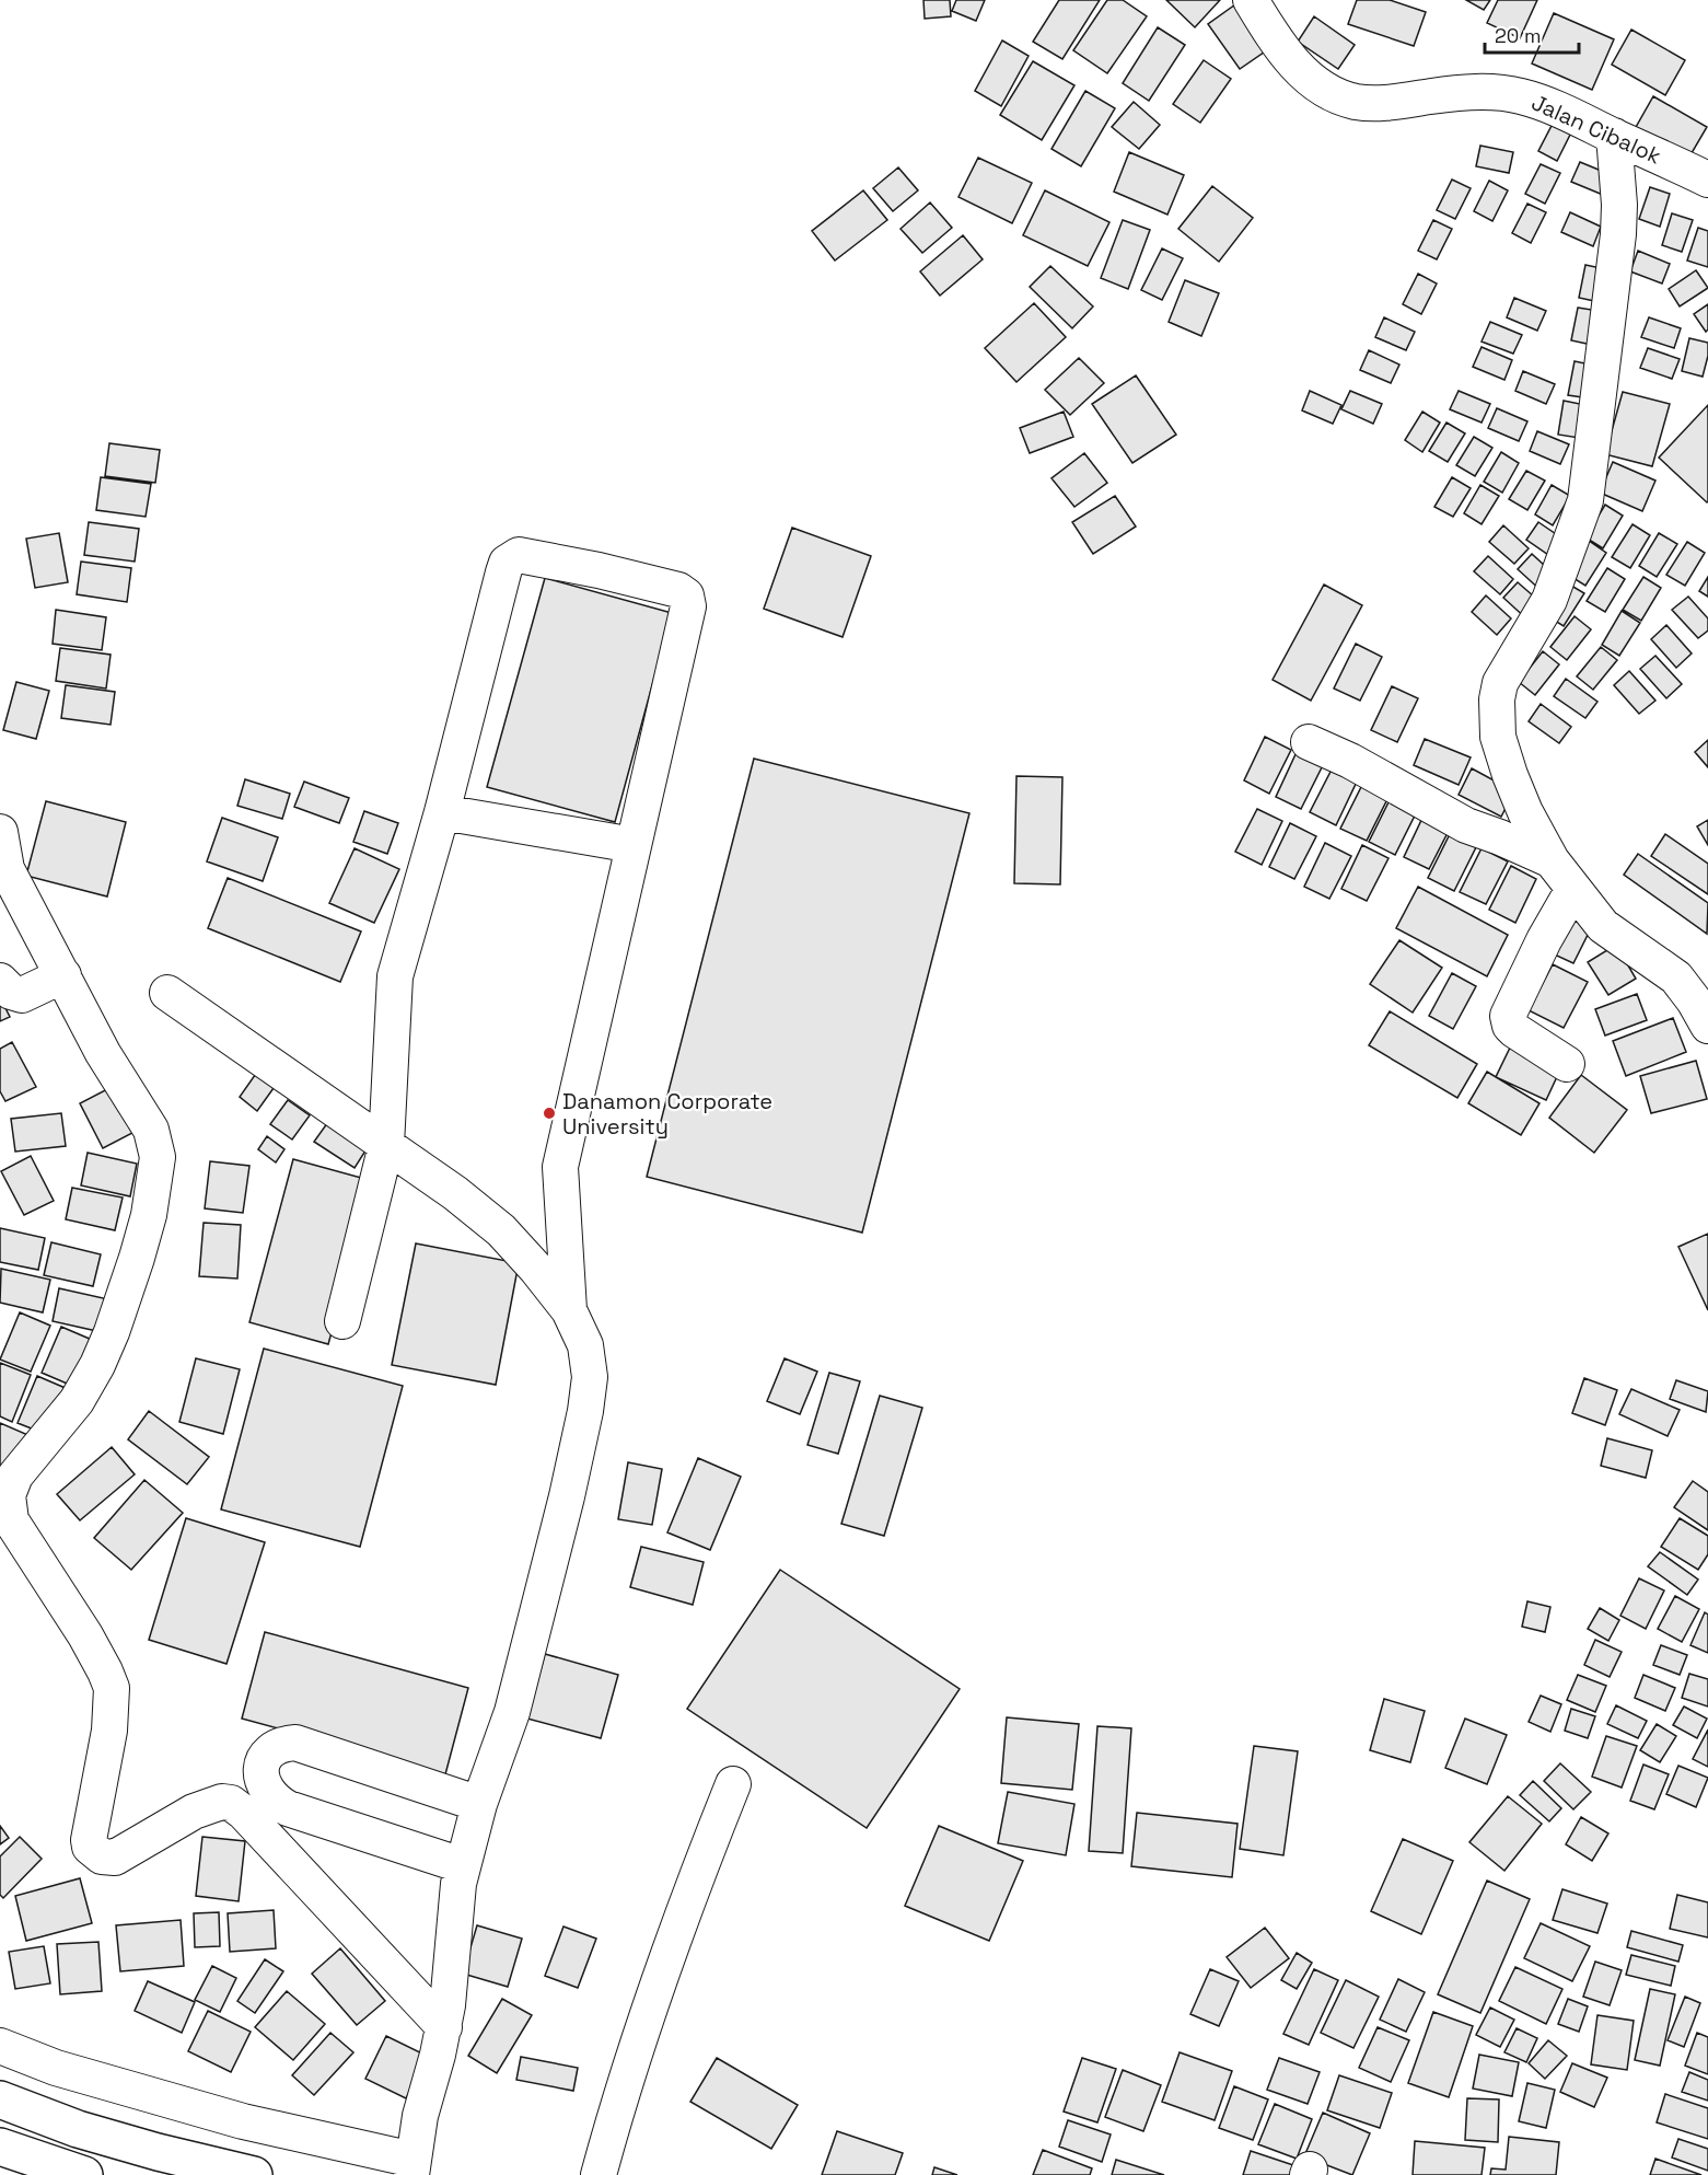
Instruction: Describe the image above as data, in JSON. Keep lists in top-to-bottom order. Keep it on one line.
{"streets":{"street":["Jalan Cibalok"]},"places":["Danamon Corporate University"],"scale_bar":"20 m"}
